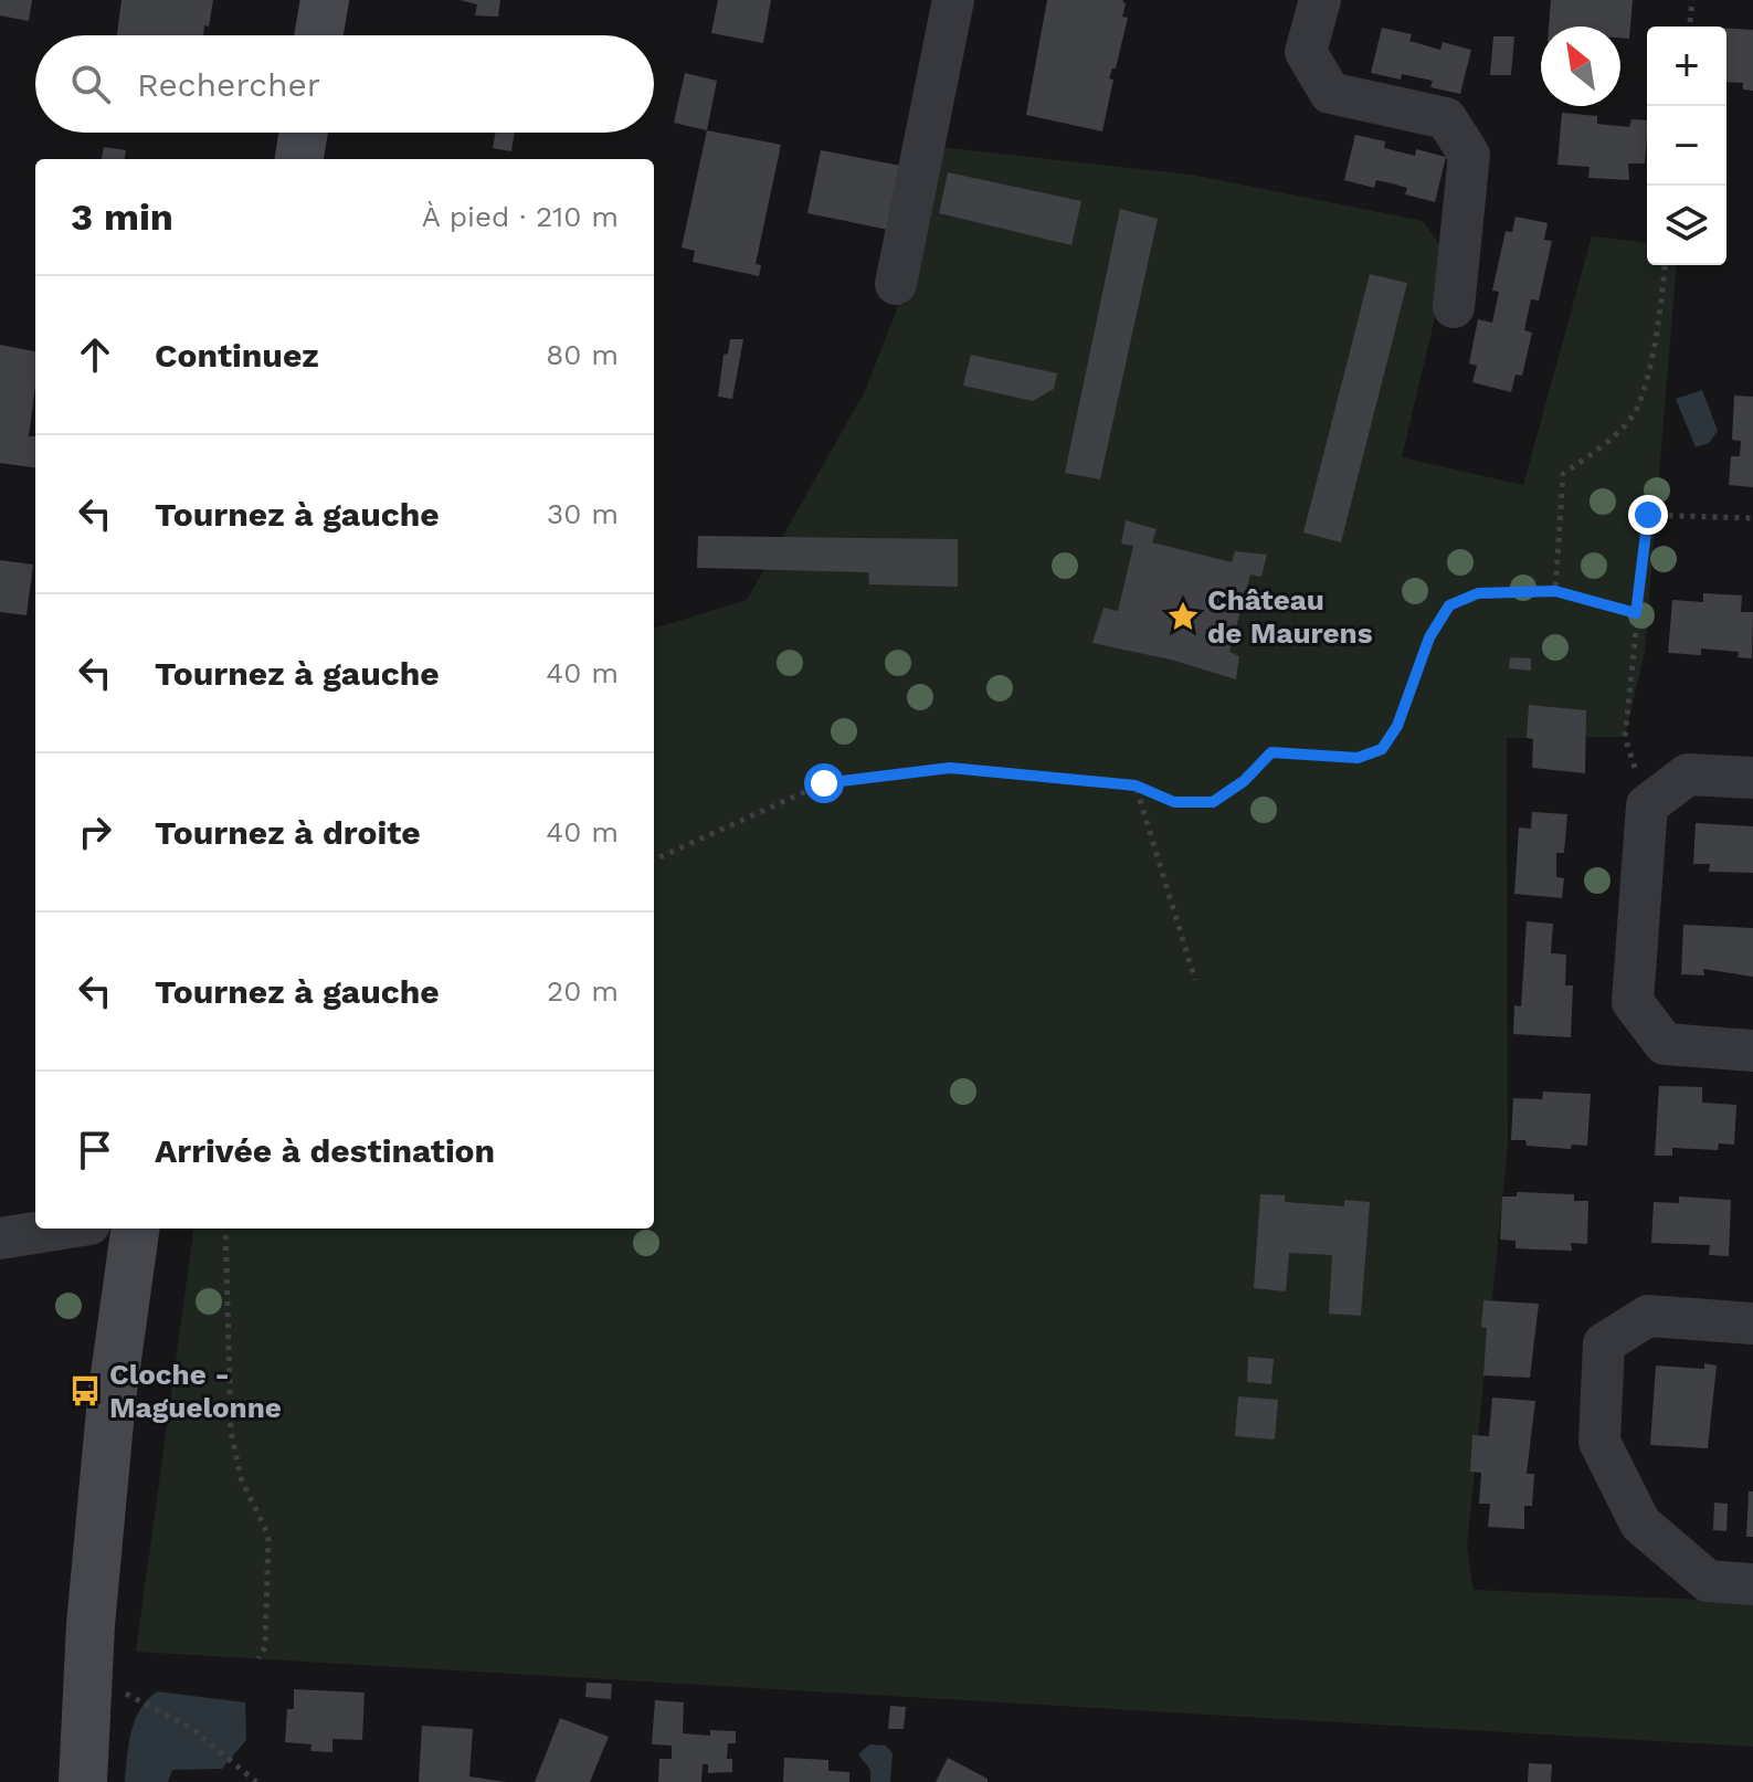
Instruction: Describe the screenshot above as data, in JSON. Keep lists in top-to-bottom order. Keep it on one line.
{"places":{"place":["Château de Maurens"],"bus stop":["Cloche - Maguelonne"]},"north":"top left","page":{"map_buttons":["+","−"],"search":"Rechercher","heading":["3 min","À pied · 210 m"],"list":[["Continuez","80 m"],["Tournez à gauche","30 m"],["Tournez à gauche","40 m"],["Tournez à droite","40 m"],["Tournez à gauche","20 m"],"Arrivée à destination"]}}
